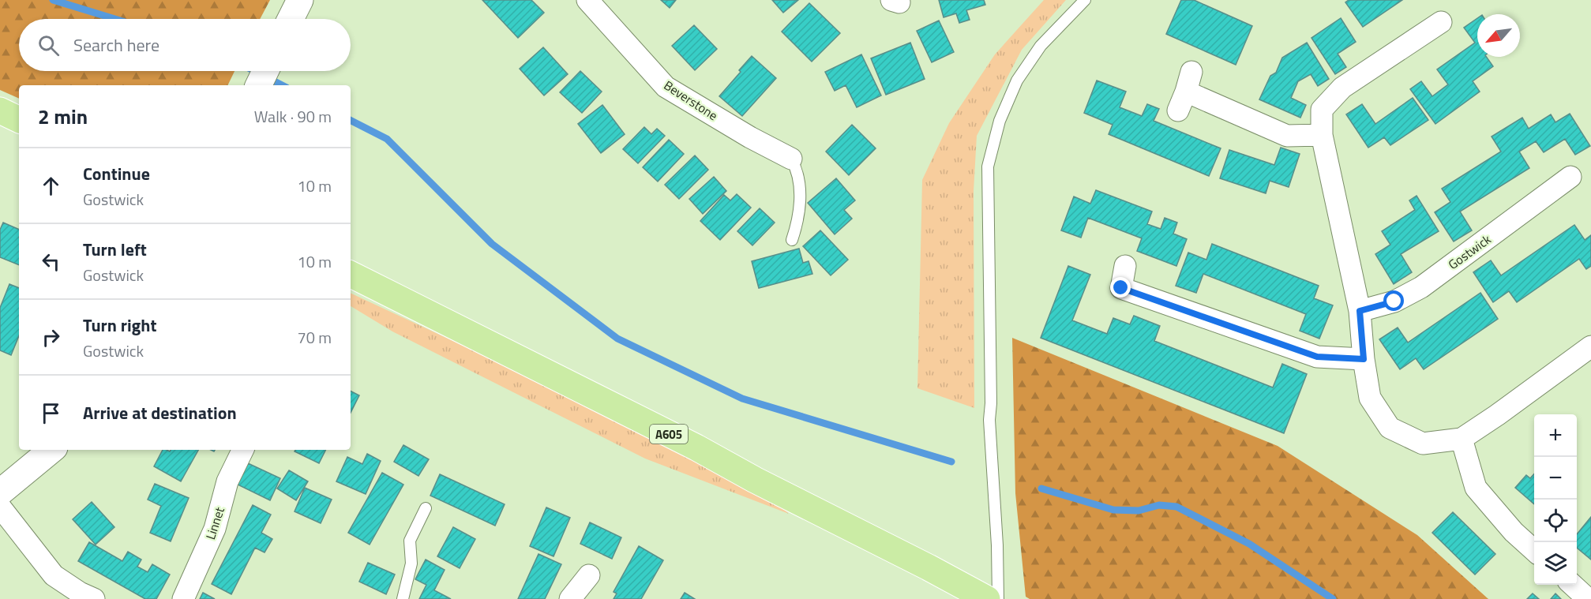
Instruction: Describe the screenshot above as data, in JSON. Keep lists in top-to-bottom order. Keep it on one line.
{"streets":{"main road":["A605"],"street":["Beverstone","Gostwick","Linnet"]},"north":"bottom left","page":{"search":"Search here","heading":["2 min","Walk · 90 m"],"list":[["Continue","Gostwick","10 m"],["Turn left","Gostwick","10 m"],["Turn right","Gostwick","70 m"],"Arrive at destination"],"map_buttons":["+","−"]}}
